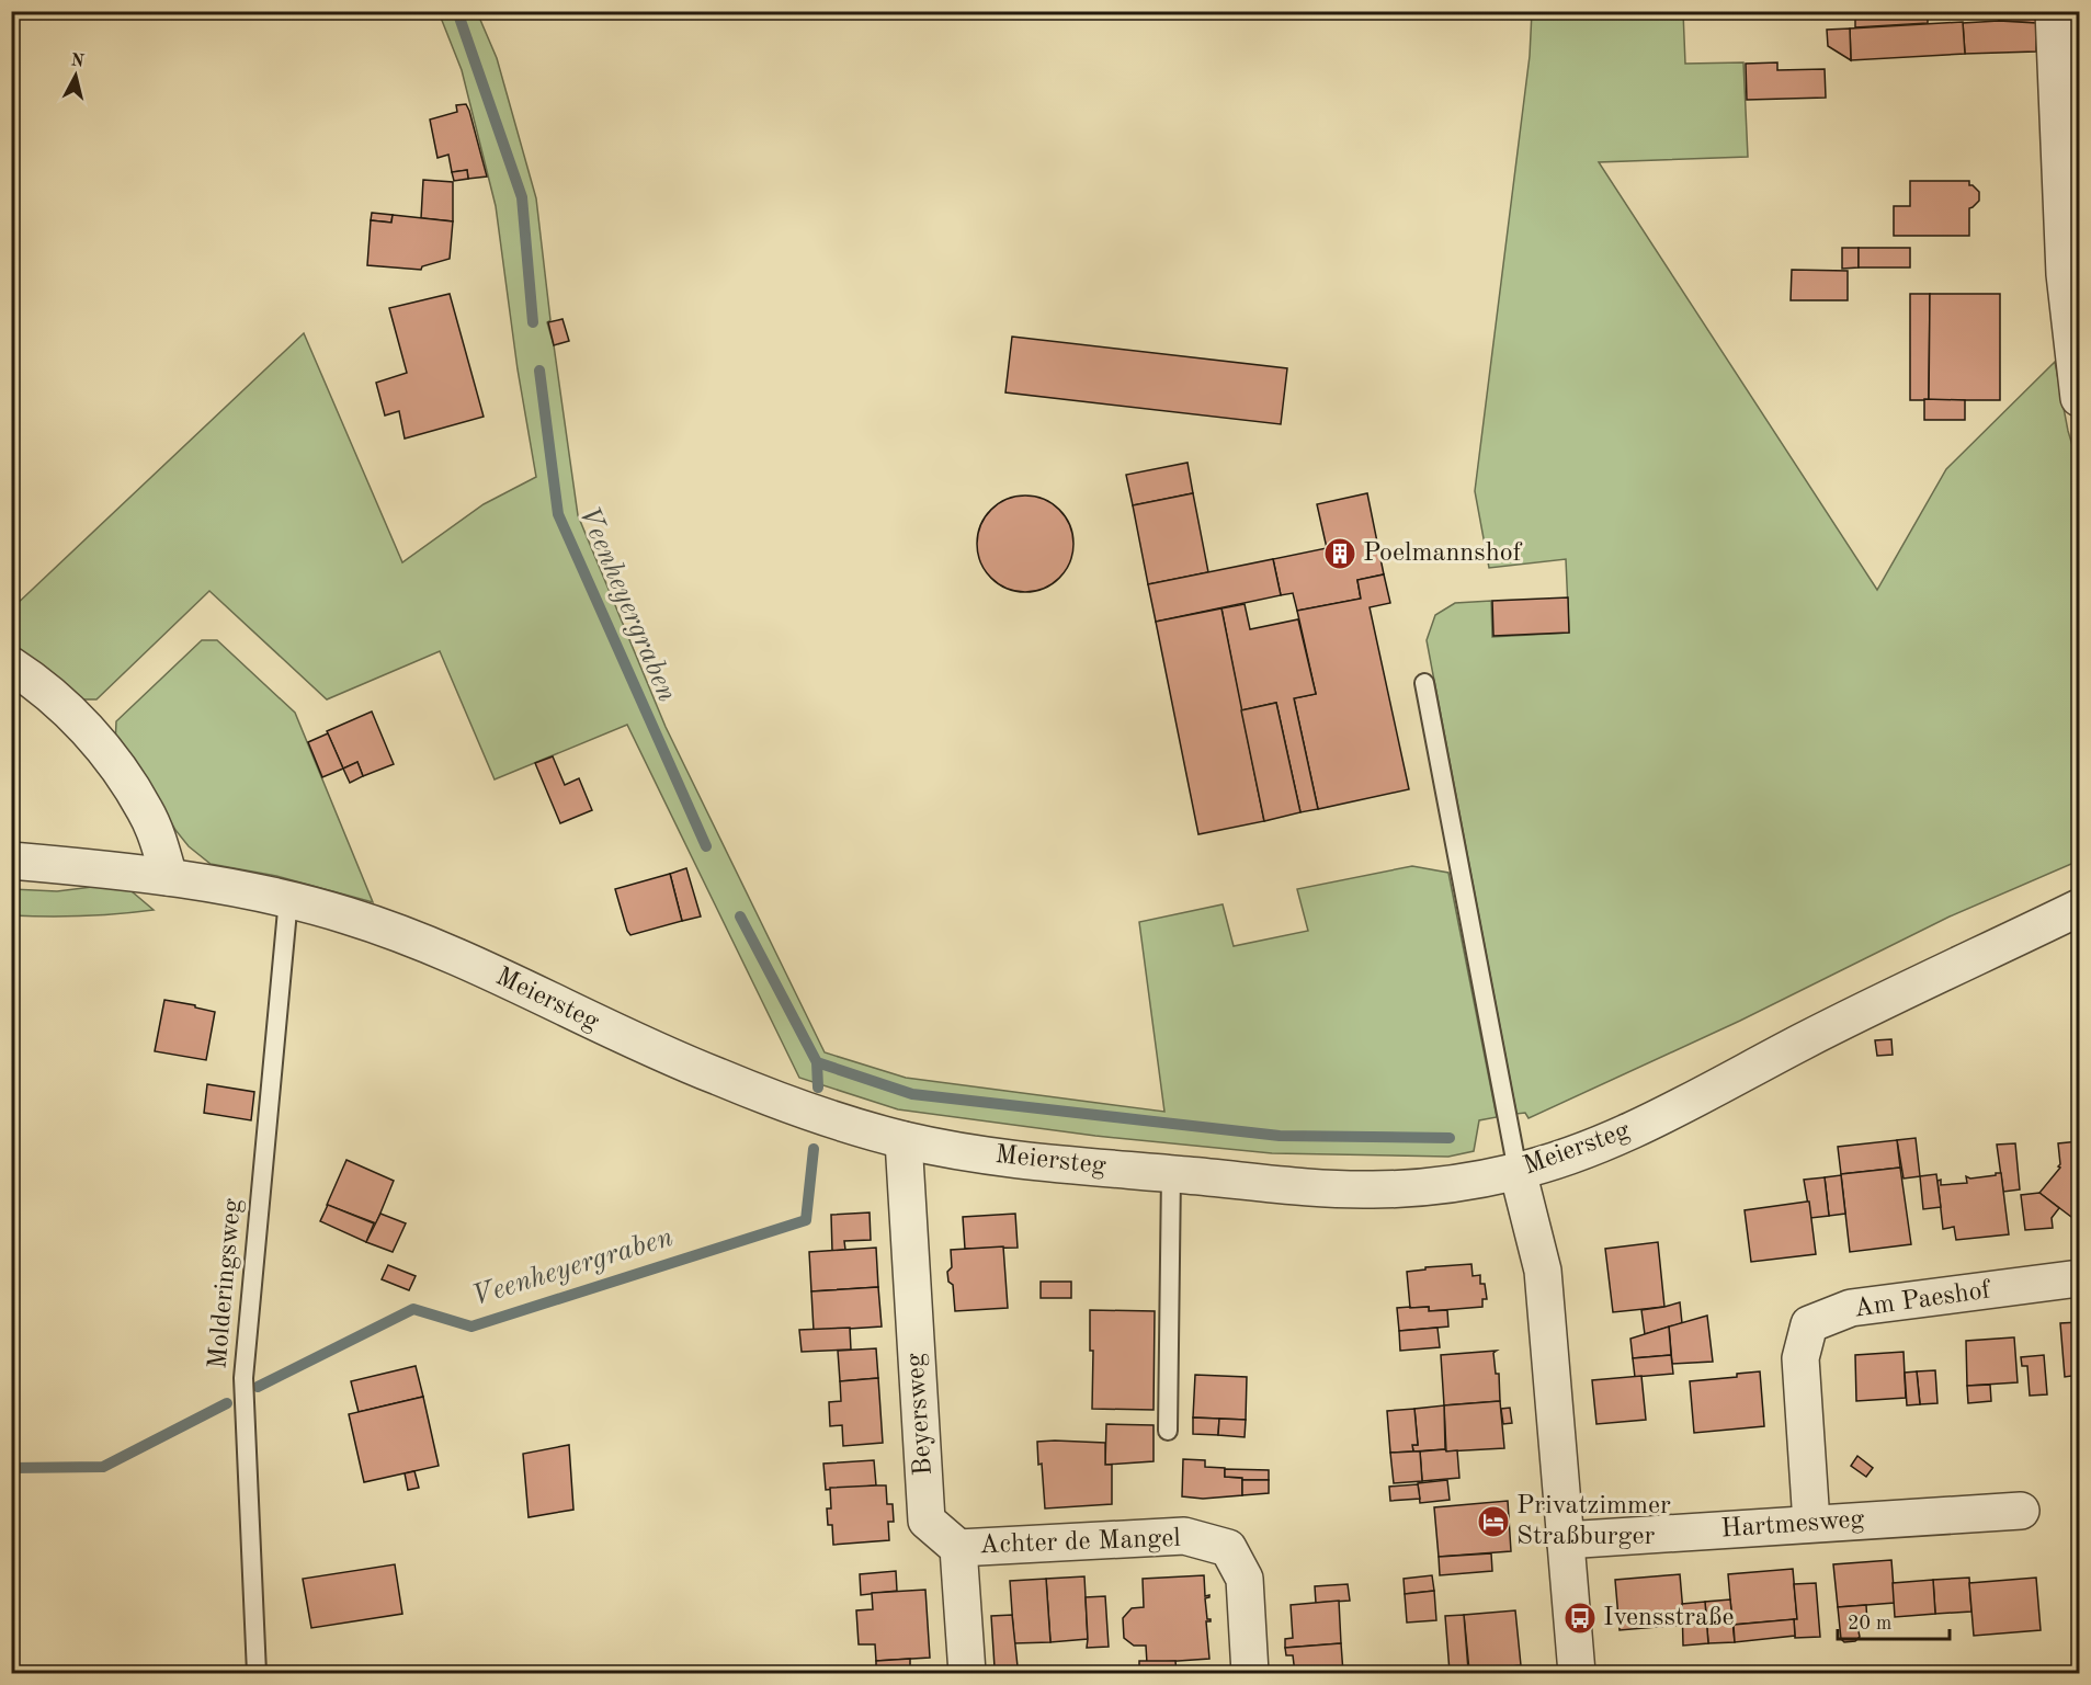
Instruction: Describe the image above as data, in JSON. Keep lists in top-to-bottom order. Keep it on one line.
{"streets":{"street":["Meiersteg","Am Paeshof","Beyersweg","Hartmesweg","Achter de Mangel"],"lane":["Molderingsweg"]},"crossings":[["Meiersteg","Molderingsweg"],["Meiersteg","Beyersweg"],["Am Paeshof","Hartmesweg"],["Beyersweg","Achter de Mangel"]],"water":["Veenheyergraben"],"places":{"building":["Poelmannshof"],"hotel":["Privatzimmer Straßburger"],"bus stop":["Ivensstraße"]},"scale_bar":"20 m","north":"top"}
